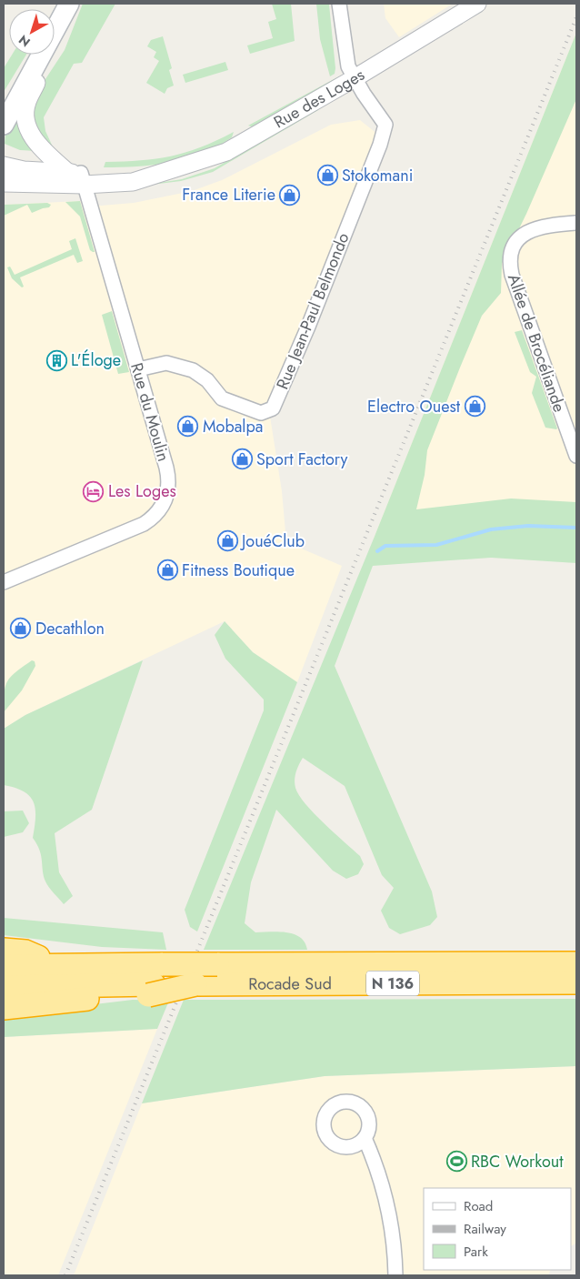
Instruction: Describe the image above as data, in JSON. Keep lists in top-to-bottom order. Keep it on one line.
{"streets":{"highway":["Rocade Sud","N 136"],"street":["Rue des Loges","Rue Jean-Paul Belmondo","Allée de Brocéliande","Rue du Moulin"]},"crossings":[["Rue des Loges","Rue Jean-Paul Belmondo"],["Rue des Loges","Rue du Moulin"],["Rue Jean-Paul Belmondo","Rue du Moulin"]],"places":{"shop":["Stokomani","France Literie","Electro Ouest","Mobalpa","Sport Factory","JouéClub","Fitness Boutique","Decathlon"],"building":["L'Éloge"],"hotel":["Les Loges"],"sports":["RBC Workout"]},"legend":["Road","Railway","Park"],"north":"bottom left"}
